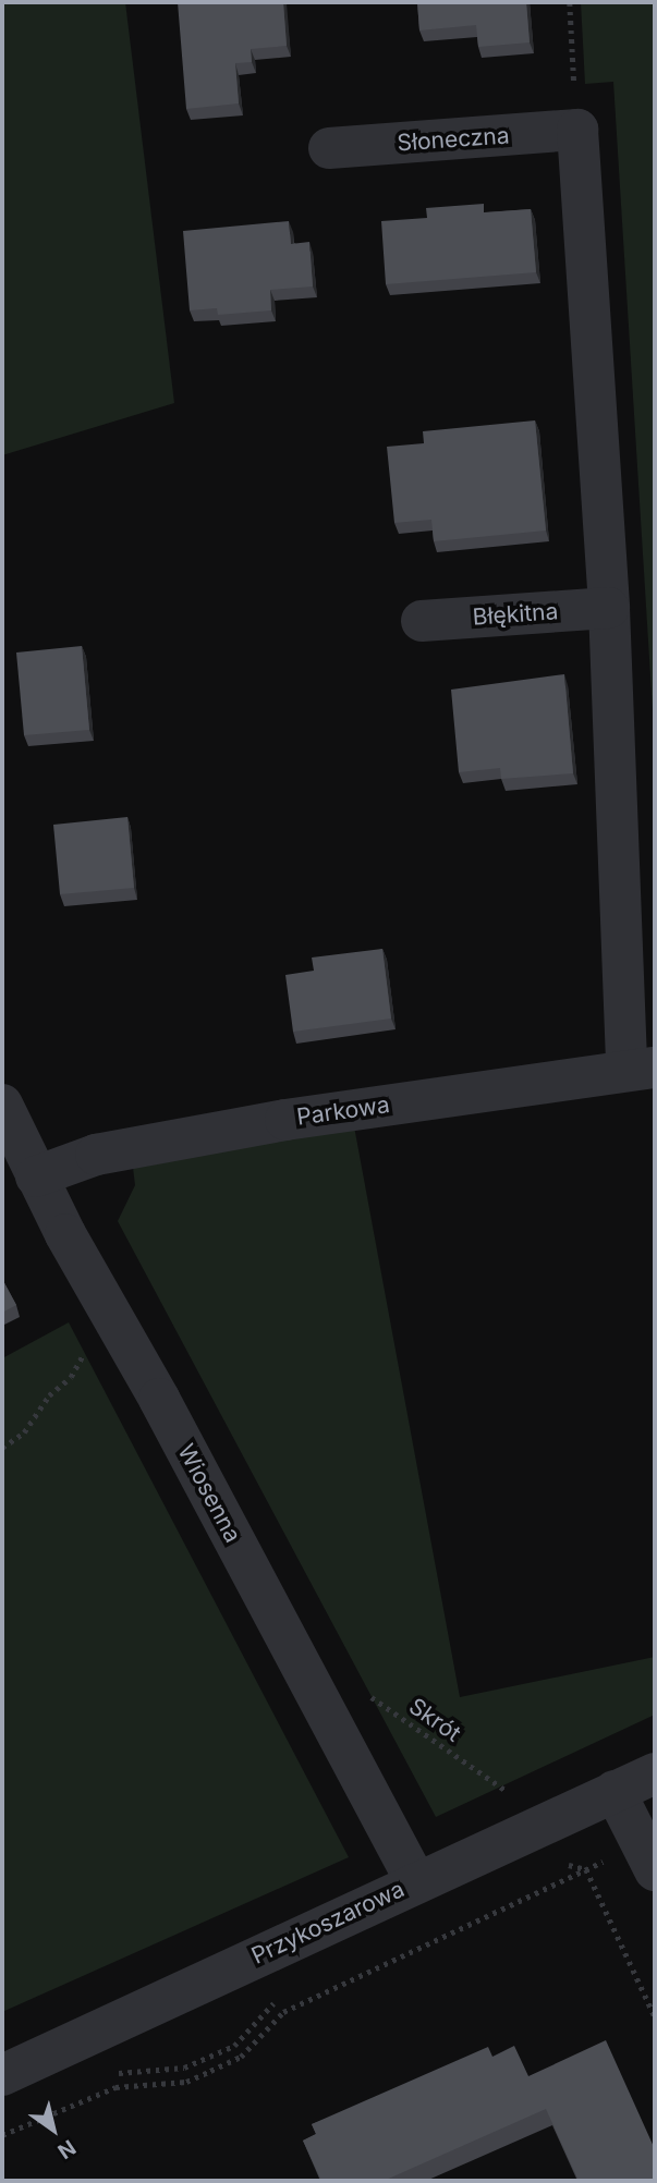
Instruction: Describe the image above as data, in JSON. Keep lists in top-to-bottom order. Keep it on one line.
{"streets":{"street":["Słoneczna","Błękitna","Parkowa","Wiosenna","Przykoszarowa"],"path":["Skrót"]},"crossings":[["Parkowa","Wiosenna"],["Wiosenna","Przykoszarowa"]],"north":"bottom right"}
